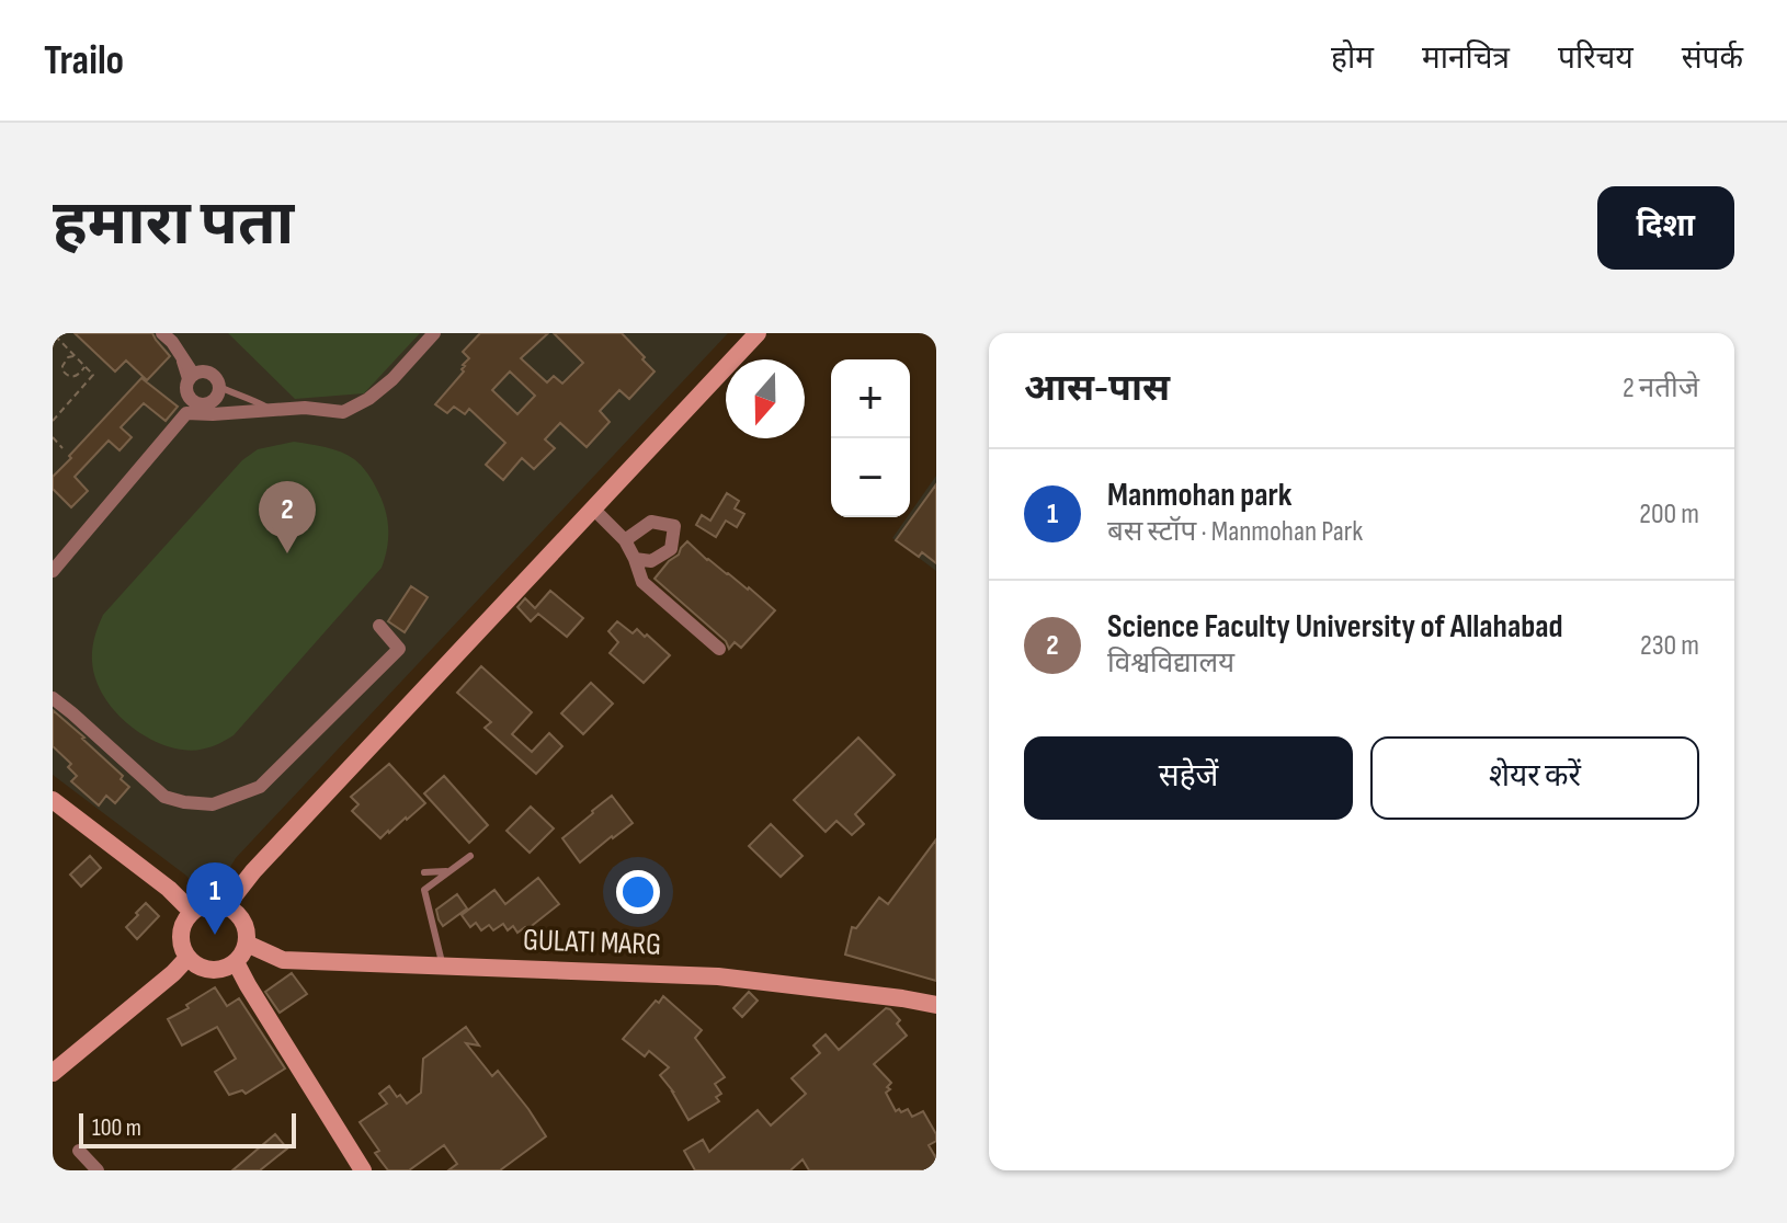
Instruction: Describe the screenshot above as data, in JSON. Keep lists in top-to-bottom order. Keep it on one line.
{"streets":{"main road":["GULATI MARG"]},"scale_bar":"100 m","north":"bottom","page":{"header":"Trailo","nav":["होम","मानचित्र","परिचय","संपर्क"],"buttons":["दिशा",["सहेजें","शेयर करें"]],"title":"हमारा पता","heading":["आस-पास","2 नतीजे"],"map_buttons":["+","−"],"list":[{"mark":"1","name":"Manmohan park","note":"बस स्टॉप · Manmohan Park","value":"200 m"},{"mark":"2","name":"Science Faculty University of Allahabad","note":"विश्वविद्यालय","value":"230 m"}],"pins":["2","1"],"scale":"100 m"}}
